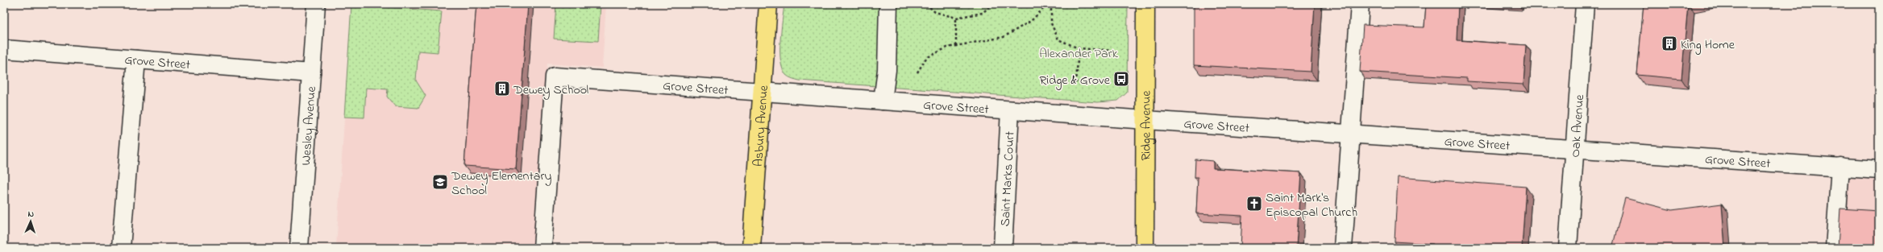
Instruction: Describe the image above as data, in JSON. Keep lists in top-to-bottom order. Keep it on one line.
{"streets":{"main road":["Asbury Avenue","Ridge Avenue"],"street":["Grove Street","Wesley Avenue","Oak Avenue","Saint Marks Court"]},"crossings":[["Grove Street","Wesley Avenue"],["Grove Street","Asbury Avenue"],["Grove Street","Oak Avenue"],["Grove Street","Ridge Avenue"],["Grove Street","Saint Marks Court"]],"parks":["Alexander Park"],"places":{"building":["King Home","Dewey School"],"bus stop":["Ridge & Grove"],"school or university":["Dewey Elementary School"],"church":["Saint Mark's Episcopal Church"]},"north":"top"}
